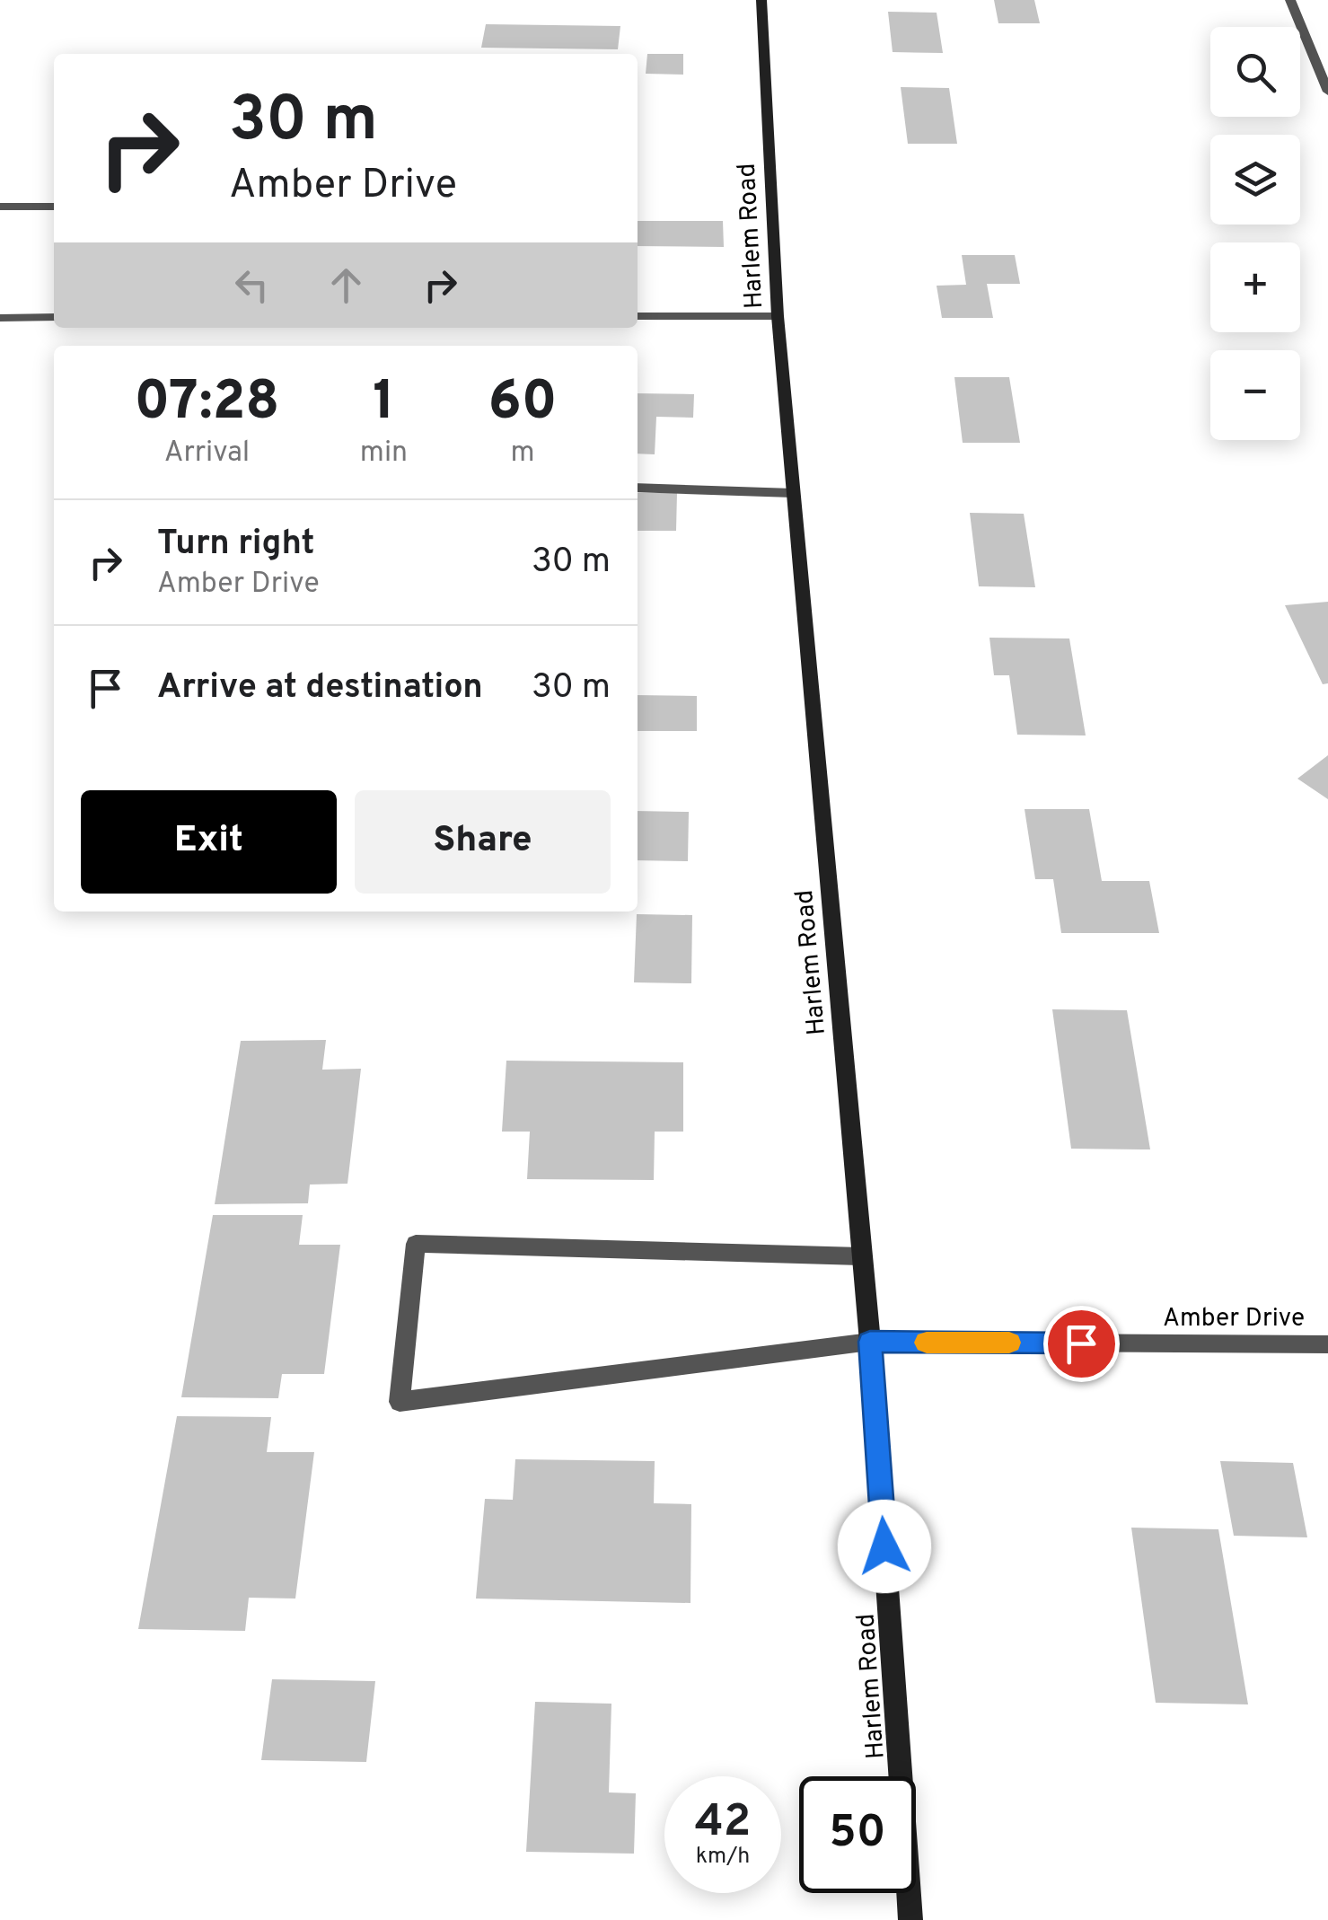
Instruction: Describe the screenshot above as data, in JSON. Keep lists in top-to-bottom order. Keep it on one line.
{"streets":{"main road":["Harlem Road"],"street":["Amber Drive"]},"crossings":[["Harlem Road","Amber Drive"]],"page":{"map_buttons":["+","−"],"turn":["30 m","Amber Drive"],"eta":["07:28","Arrival","1","min","60","m"],"list":[{"name":"Turn right","note":"Amber Drive","value":"30 m"},{"name":"Arrive at destination","value":"30 m"}],"buttons":["Exit","Share"],"speed":"42 km/h","limit":"50"}}
